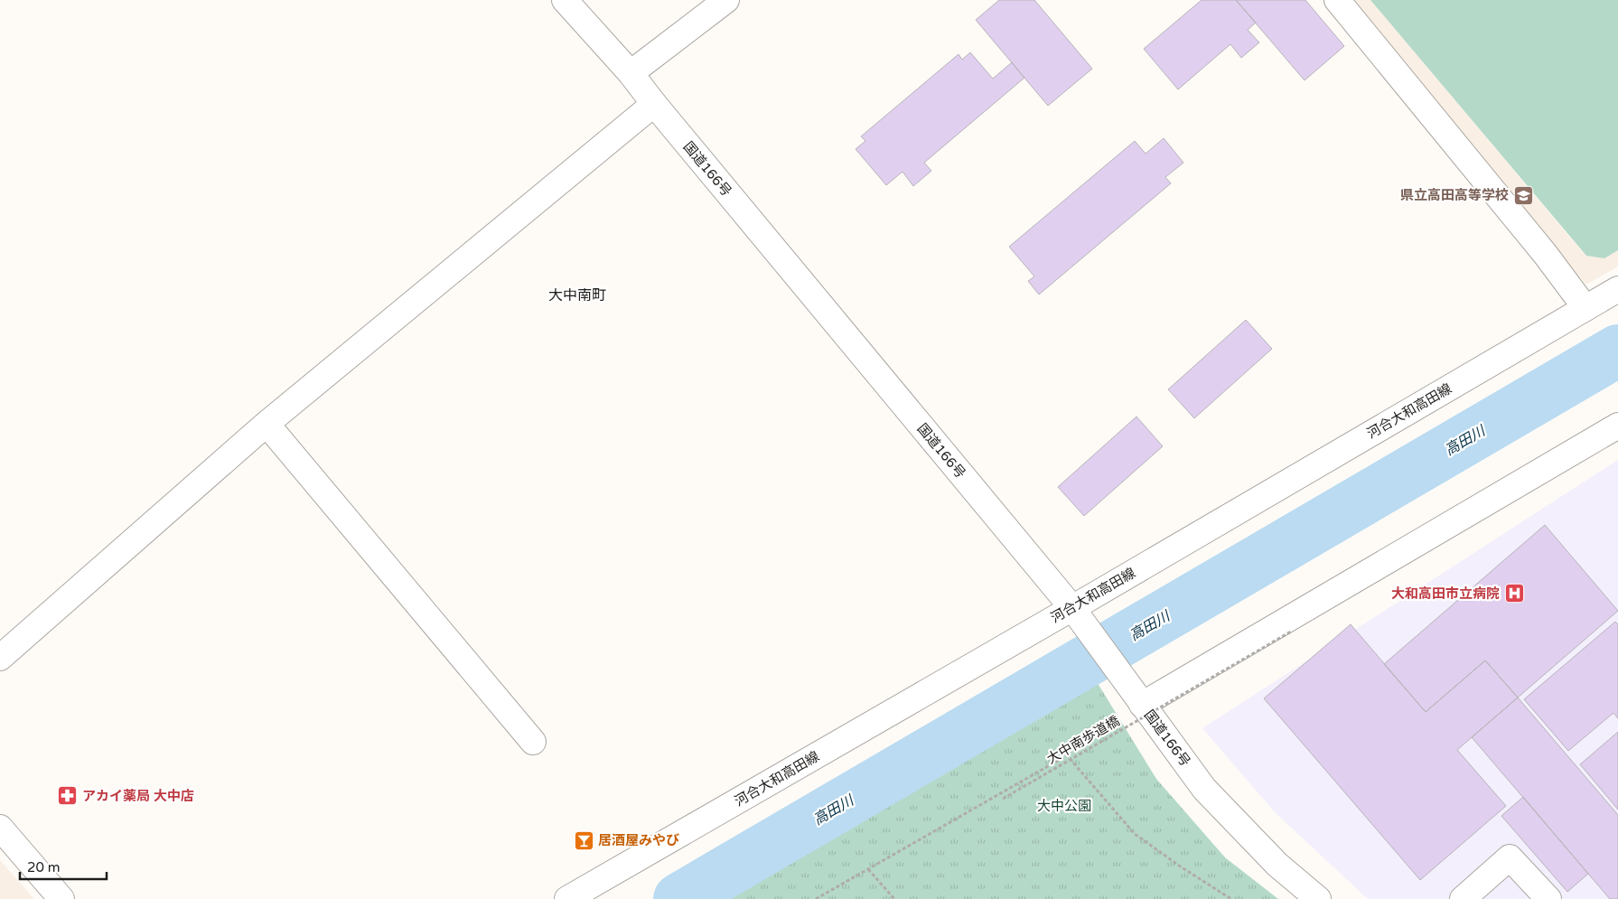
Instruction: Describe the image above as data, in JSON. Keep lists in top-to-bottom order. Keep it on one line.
{"streets":{"main road":["国道166号","河合大和高田線"],"path":["大中南歩道橋"]},"crossings":[["国道166号","河合大和高田線"]],"districts":["大中南町"],"water":["高田川"],"parks":["大中公園"],"places":{"school or university":["県立高田高等学校"],"hospital":["大和高田市立病院"],"pharmacy":["アカイ薬局 大中店"],"bar":["居酒屋みやび"]},"scale_bar":"20 m"}
